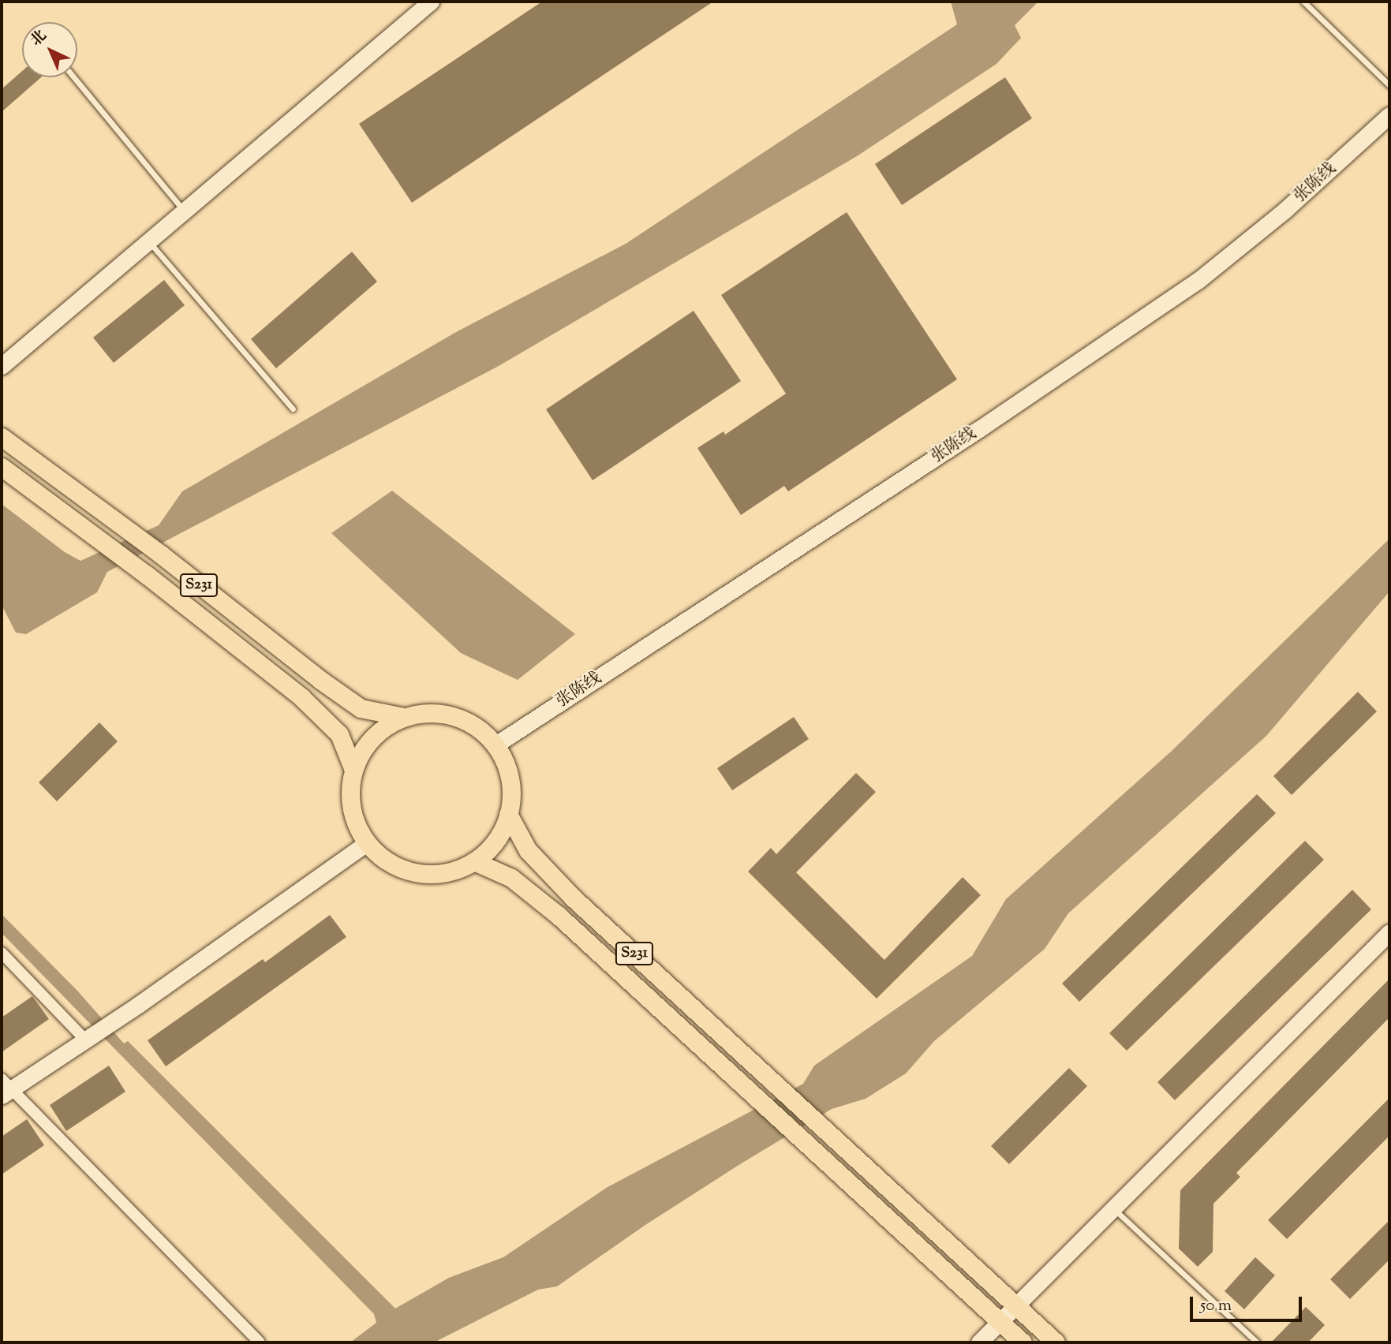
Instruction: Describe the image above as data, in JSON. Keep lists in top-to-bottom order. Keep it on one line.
{"streets":{"main road":["S231"],"street":["张陈线"]},"crossings":[["张陈线","S231"]],"scale_bar":"50 m","north":"top left"}
